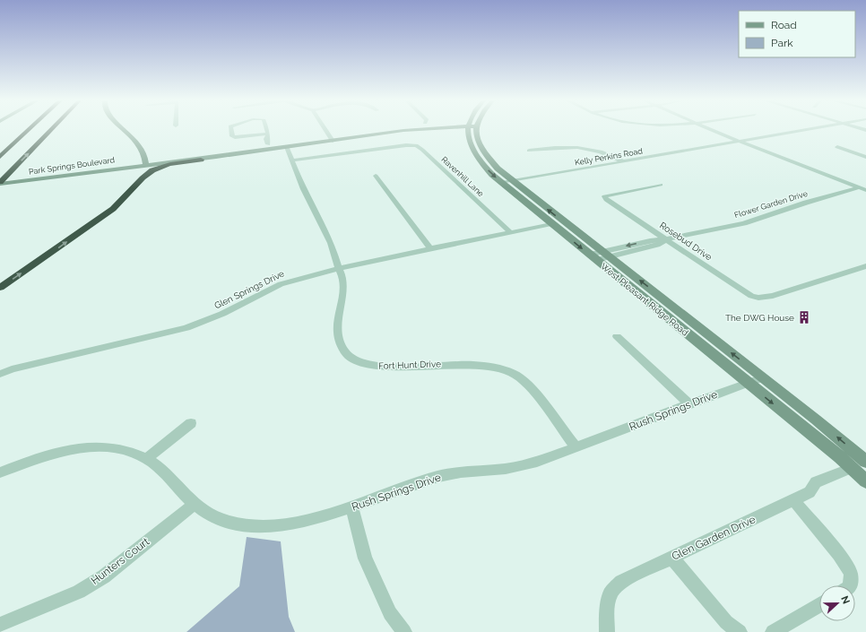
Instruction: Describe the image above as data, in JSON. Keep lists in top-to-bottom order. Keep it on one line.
{"streets":{"main road":["Park Springs Boulevard","West Pleasant Ridge Road"],"street":["Kelly Perkins Road","Ravenhill Lane","Flower Garden Drive","Rosebud Drive","Glen Springs Drive","Fort Hunt Drive","Rush Springs Drive","Glen Garden Drive","Hunters Court"]},"crossings":[["Kelly Perkins Road","West Pleasant Ridge Road"],["Park Springs Boulevard","Fort Hunt Drive"],["Ravenhill Lane","Glen Springs Drive"],["Ravenhill Lane","Fort Hunt Drive"],["Flower Garden Drive","Rosebud Drive"],["Flower Garden Drive","West Pleasant Ridge Road"],["Glen Springs Drive","West Pleasant Ridge Road"],["Glen Springs Drive","Fort Hunt Drive"],["West Pleasant Ridge Road","Rush Springs Drive"],["West Pleasant Ridge Road","Glen Garden Drive"],["Fort Hunt Drive","Rush Springs Drive"],["Rush Springs Drive","Hunters Court"]],"places":{"building":["The DWG House"]},"legend":["Road","Park"],"north":"right"}
